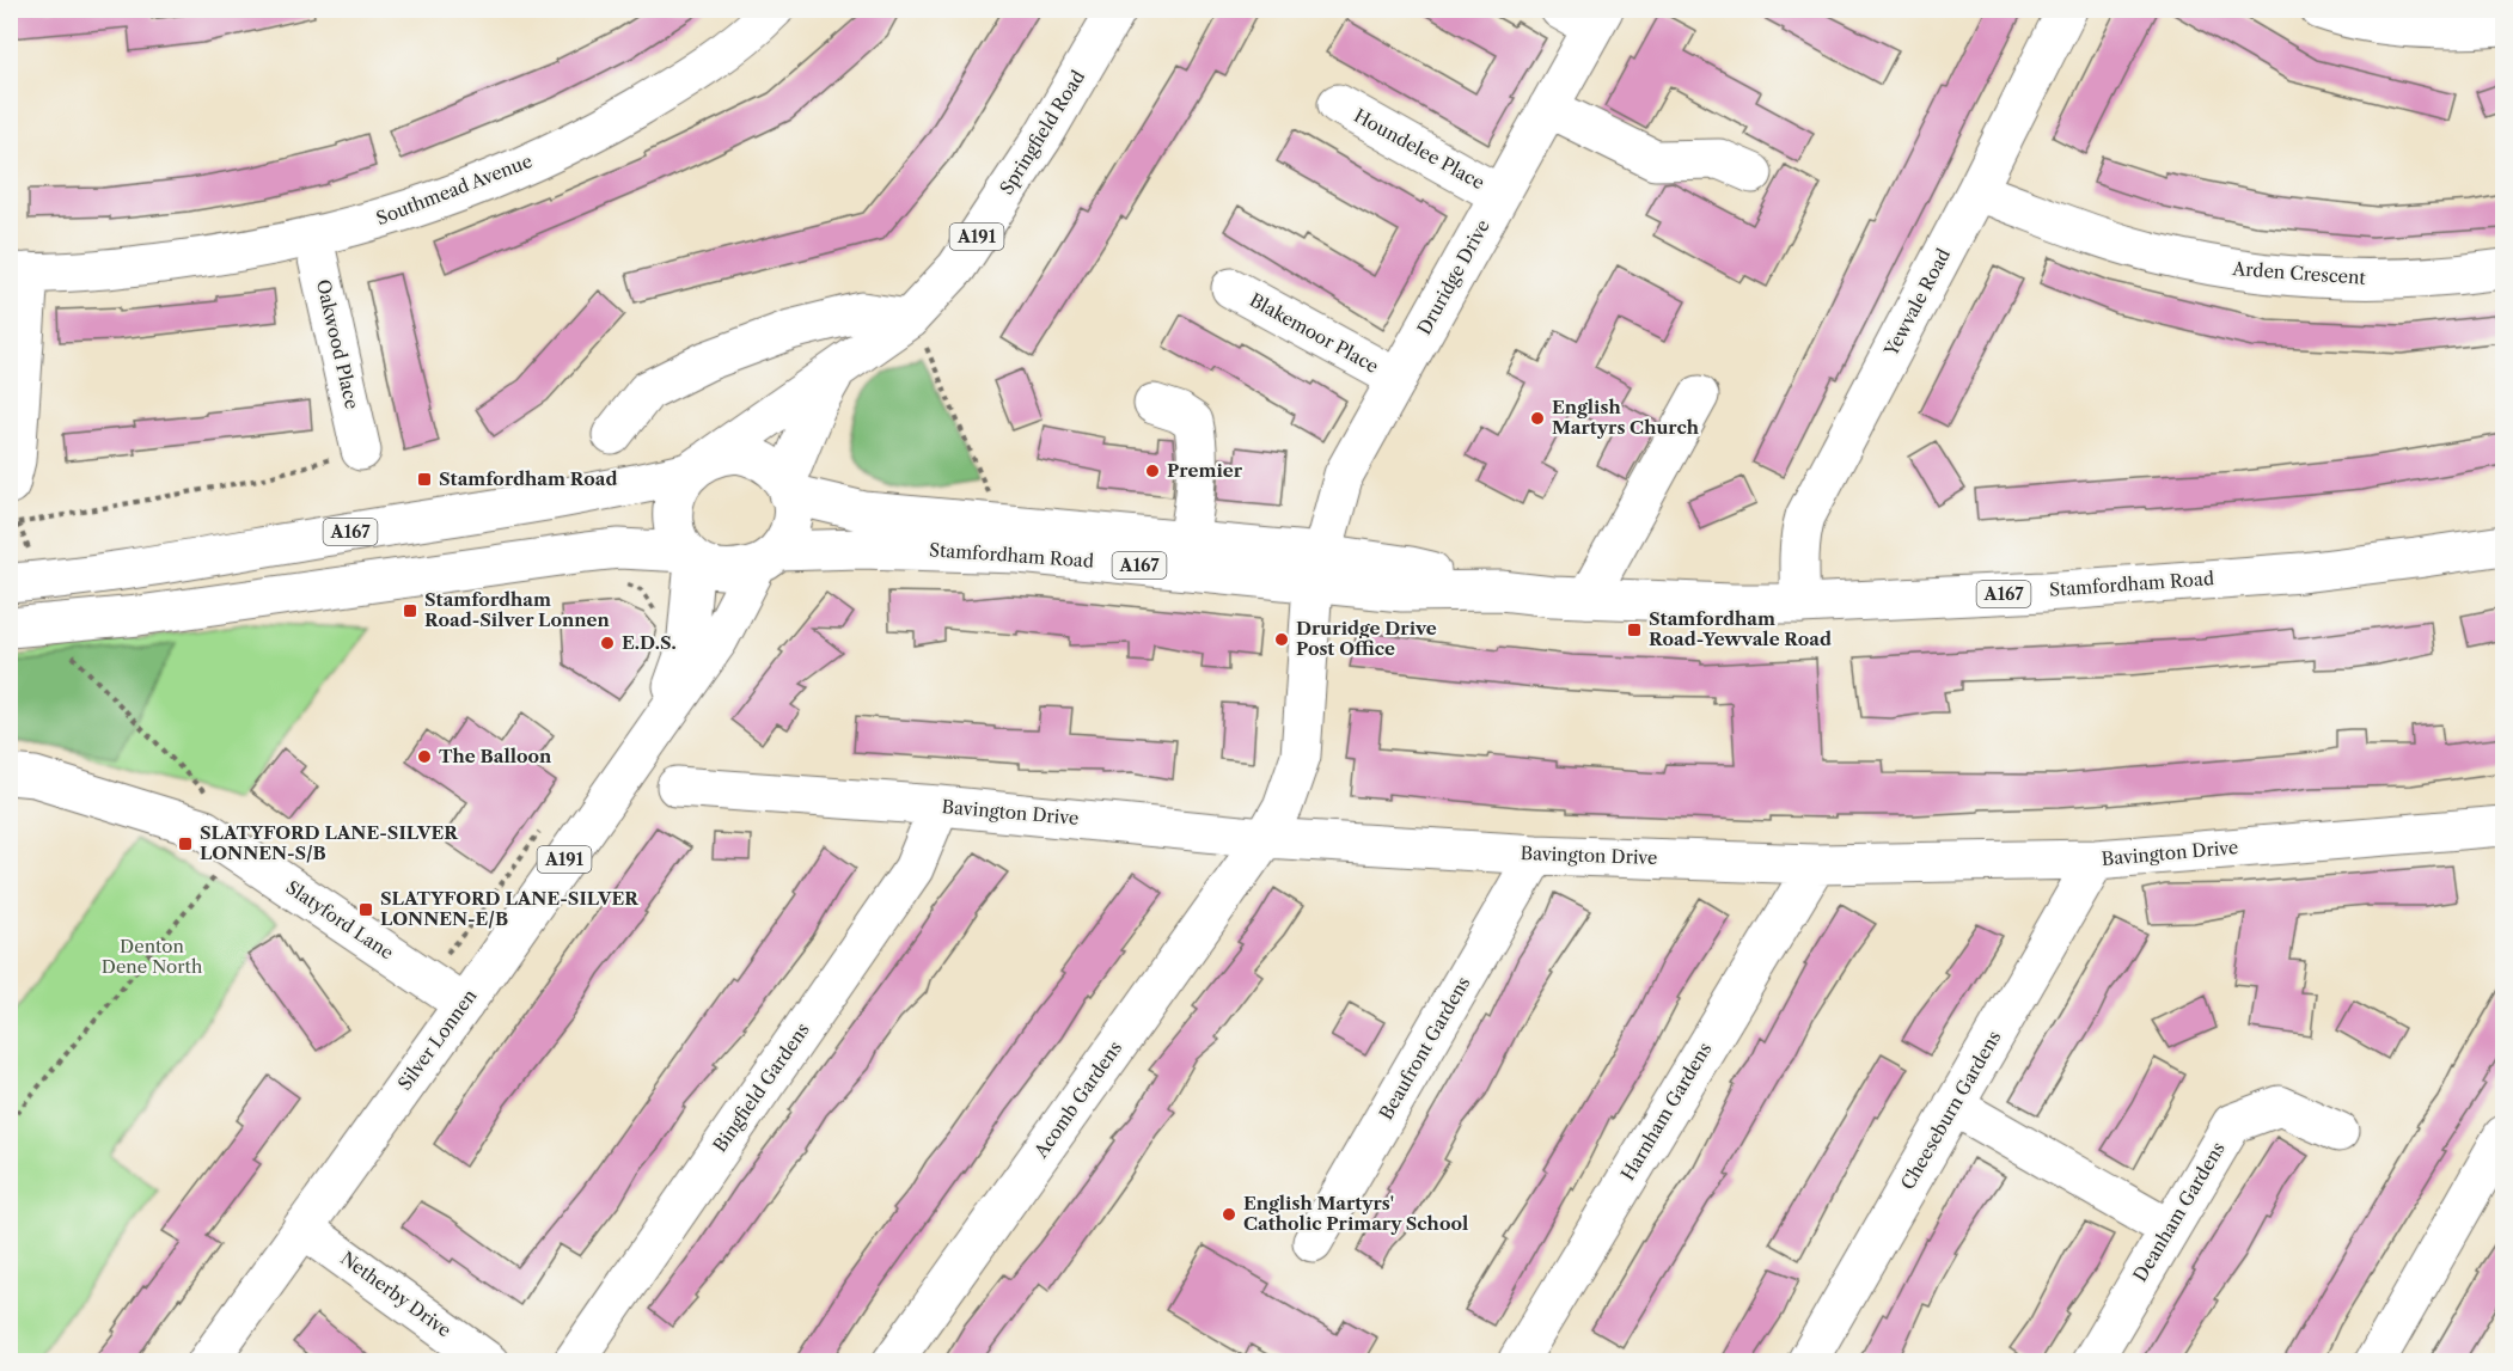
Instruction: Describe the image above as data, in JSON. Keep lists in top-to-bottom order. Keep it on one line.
{"streets":{"street":["Springfield Road","Houndelee Place","Southmead Avenue","A191","Arden Crescent","Druridge Drive","Yewvale Road","Blakemoor Place","Oakwood Place","A167","Stamfordham Road","Bavington Drive","Slatyford Lane","Silver Lonnen","Beaufront Gardens","Bingfield Gardens","Acomb Gardens","Cheeseburn Gardens","Harnham Gardens","Deanham Gardens","Netherby Drive"]},"crossings":[["Springfield Road","A167"],["Springfield Road","Stamfordham Road"],["Springfield Road","Silver Lonnen"],["Houndelee Place","Druridge Drive"],["Southmead Avenue","Oakwood Place"],["Arden Crescent","Yewvale Road"],["Druridge Drive","Blakemoor Place"],["Druridge Drive","Stamfordham Road"],["Druridge Drive","Acomb Gardens"],["Yewvale Road","Stamfordham Road"],["A167","Stamfordham Road"],["A167","Silver Lonnen"],["Stamfordham Road","Silver Lonnen"],["Stamfordham Road","Acomb Gardens"],["Bavington Drive","Beaufront Gardens"],["Bavington Drive","Bingfield Gardens"],["Bavington Drive","Acomb Gardens"],["Bavington Drive","Cheeseburn Gardens"],["Bavington Drive","Harnham Gardens"],["Slatyford Lane","Silver Lonnen"],["Silver Lonnen","Netherby Drive"]],"parks":["Denton Dene North"],"places":{"other":["English Martyrs Church","Premier","Druridge Drive Post Office","E.D.S.","The Balloon","English Martyrs' Catholic Primary School"],"transit":["Stamfordham Road","Stamfordham Road-Silver Lonnen","Stamfordham Road-Yewvale Road","SLATYFORD LANE-SILVER LONNEN-S/B","SLATYFORD LANE-SILVER LONNEN-E/B"]}}
